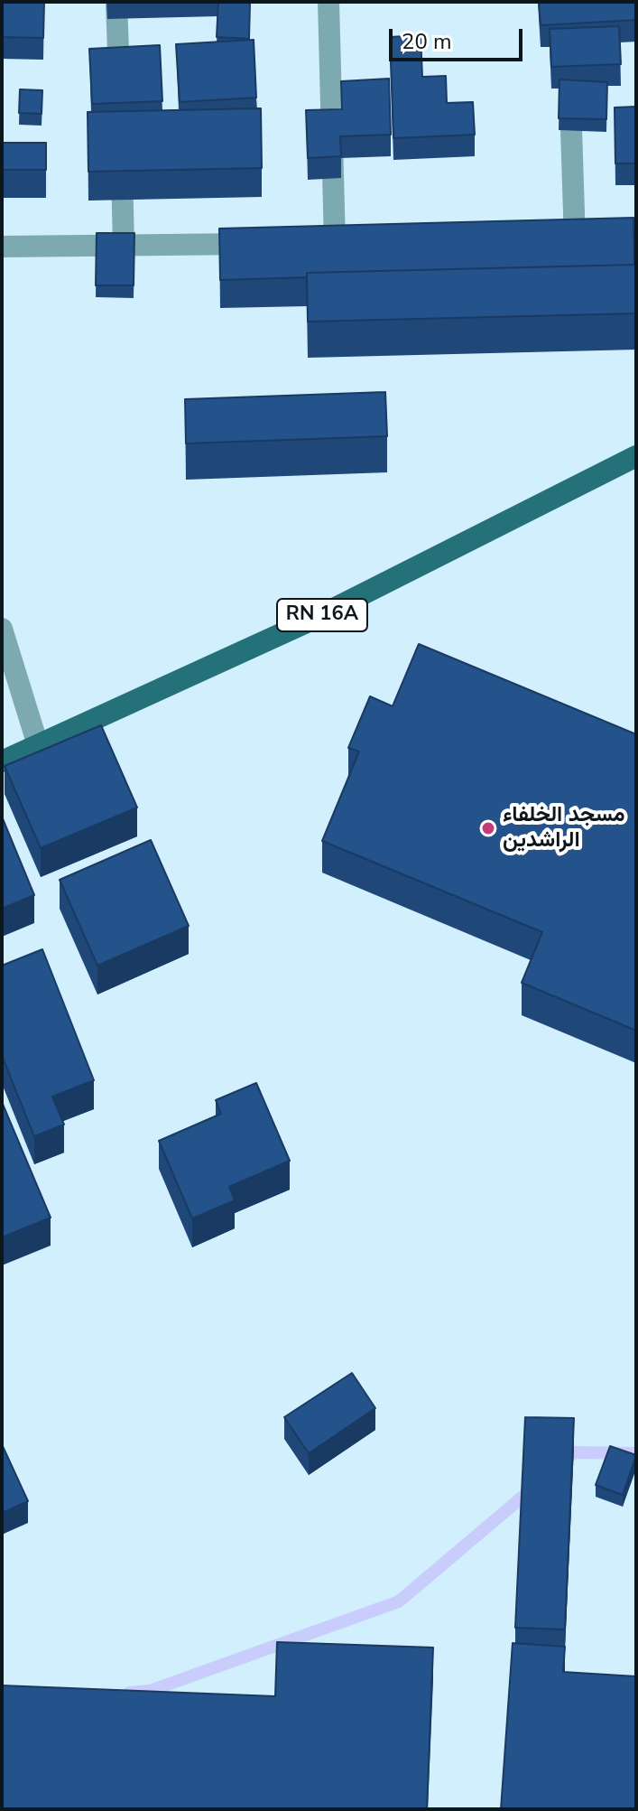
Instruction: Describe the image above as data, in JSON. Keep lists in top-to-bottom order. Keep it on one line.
{"streets":{"main road":["RN 16A"]},"places":["مسجد الخلفاء الراشدين"],"scale_bar":"20 m"}
